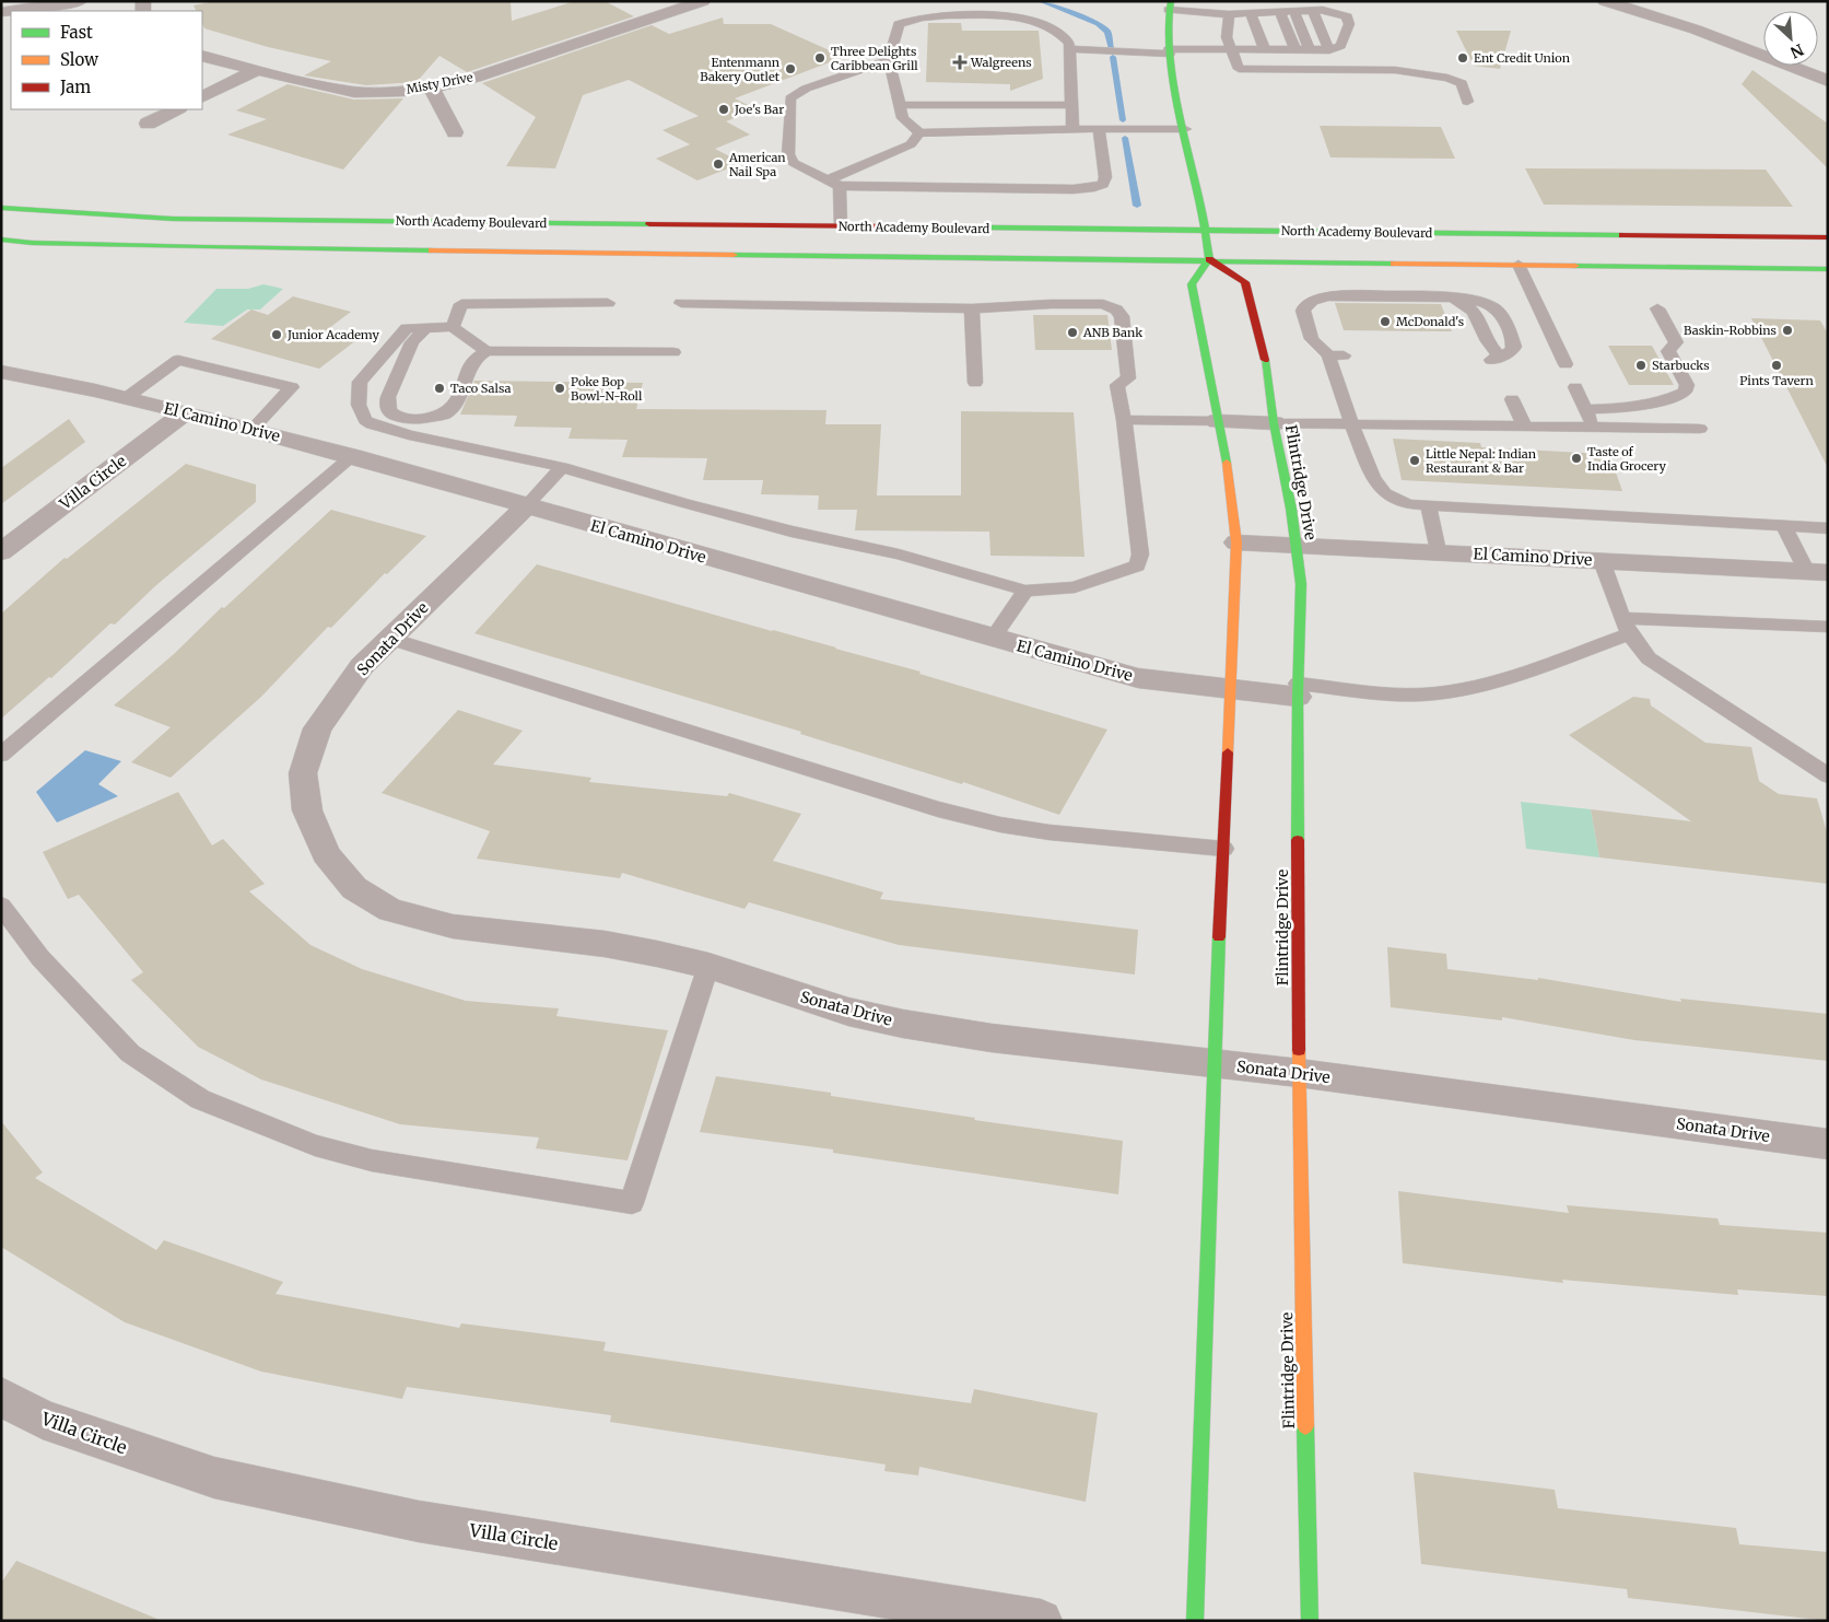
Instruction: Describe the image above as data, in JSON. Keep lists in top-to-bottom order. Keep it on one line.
{"streets":{"main road":["North Academy Boulevard","Flintridge Drive"],"street":["Misty Drive","El Camino Drive","Villa Circle","Sonata Drive"]},"crossings":[["North Academy Boulevard","Flintridge Drive"],["El Camino Drive","Villa Circle"],["El Camino Drive","Flintridge Drive"],["El Camino Drive","Sonata Drive"],["Flintridge Drive","Sonata Drive"]],"places":{"other":["Three Delights Caribbean Grill","Ent Credit Union","Entenmann Bakery Outlet","Joe's Bar","American Nail Spa","McDonald's","Baskin-Robbins","ANB Bank","Junior Academy","Starbucks","Pints Tavern","Taco Salsa","Poke Bop Bowl-N-Roll","Taste of India Grocery","Little Nepal: Indian Restaurant & Bar"],"health":["Walgreens"]},"legend":["Fast","Slow","Jam"],"north":"bottom right"}
